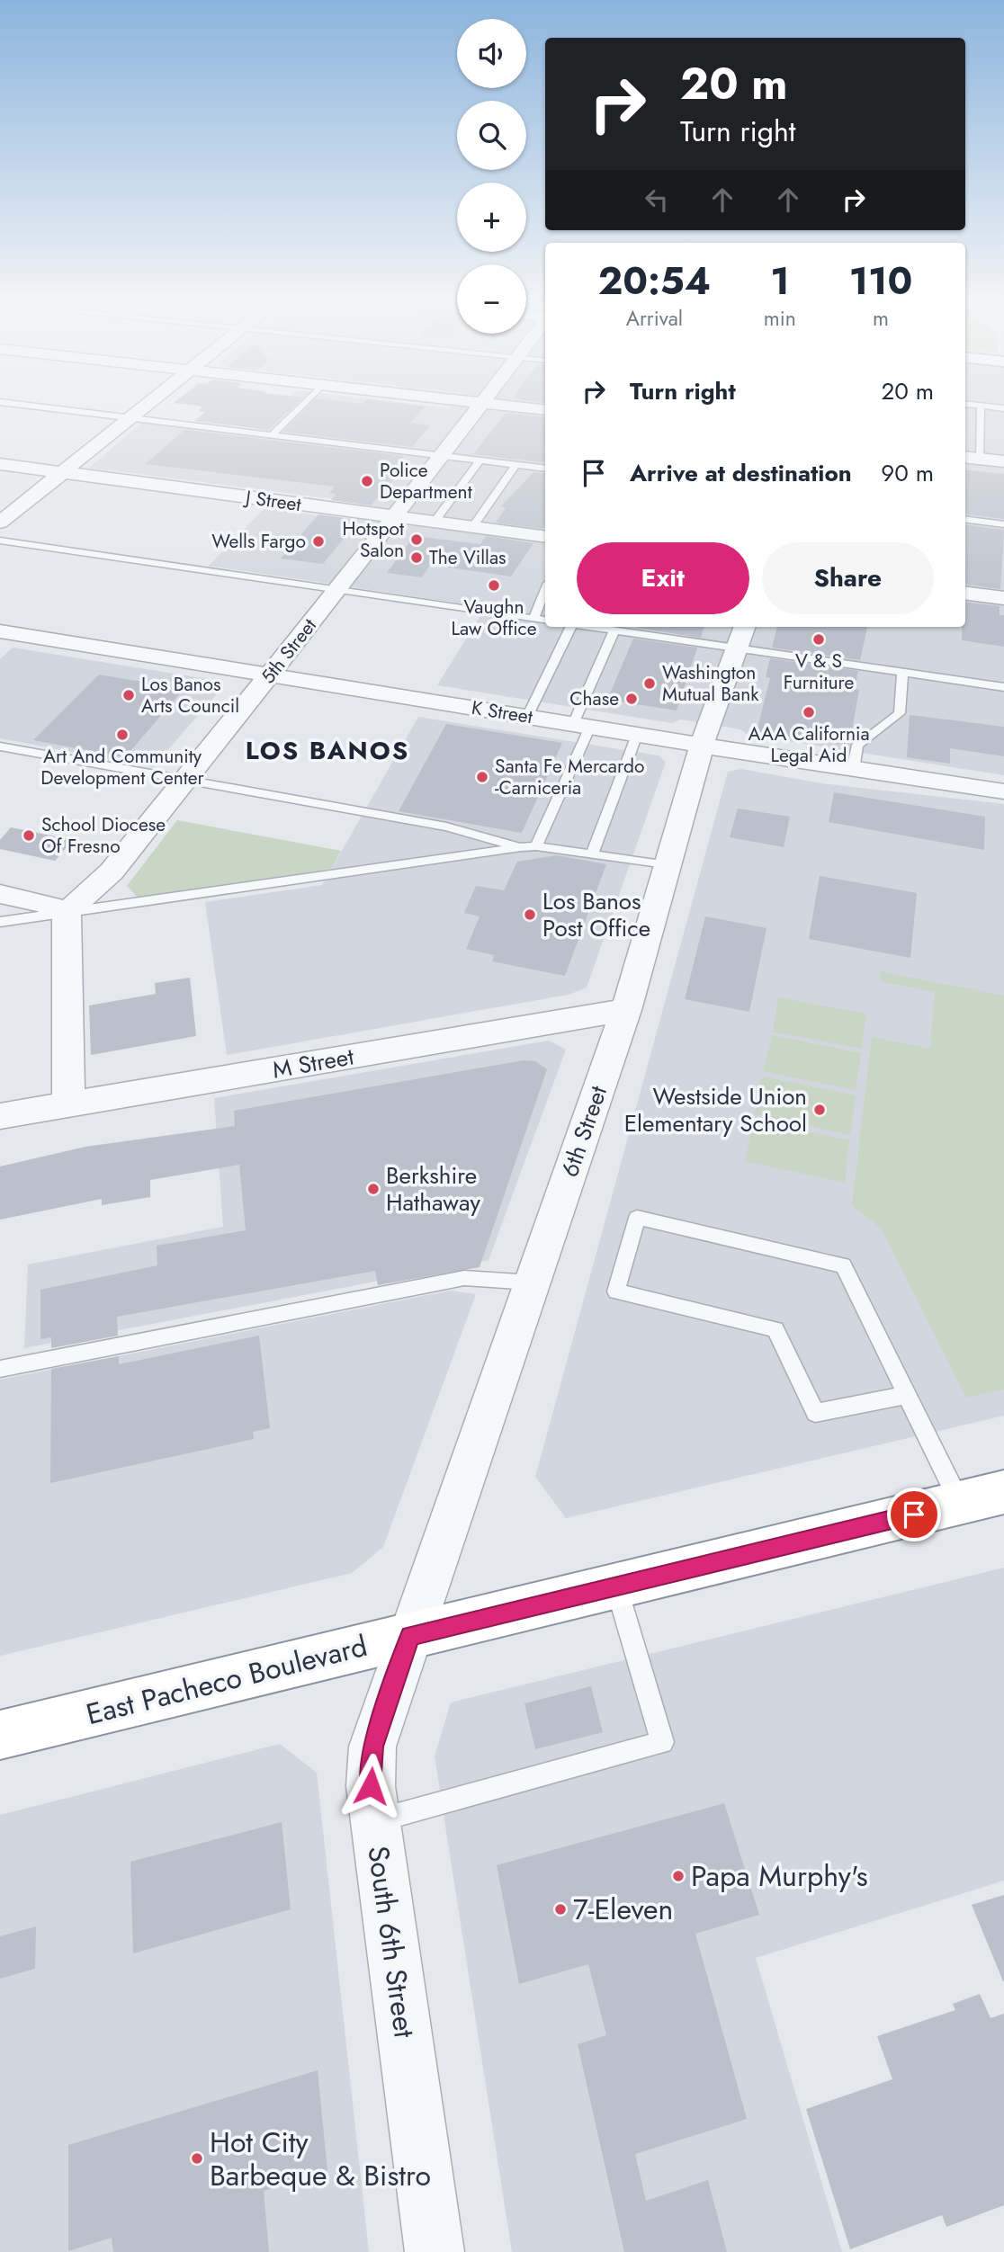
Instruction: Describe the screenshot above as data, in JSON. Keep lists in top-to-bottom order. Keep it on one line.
{"streets":{"main road":["East Pacheco Boulevard"],"street":["J Street","5th Street","K Street","M Street","6th Street","South 6th Street"]},"crossings":[["J Street","5th Street"],["5th Street","K Street"],["K Street","6th Street"],["M Street","6th Street"],["6th Street","East Pacheco Boulevard"],["6th Street","South 6th Street"],["East Pacheco Boulevard","South 6th Street"]],"districts":["LOS BANOS"],"places":["Police Department","Hotspot Salon","Wells Fargo","The Villas","Vaughn Law Office","V & S Furniture","Washington Mutual Bank","Los Banos Arts Council","Chase","AAA California Legal Aid","Art And Community Development Center","Santa Fe Mercardo -Carniceria","School Diocese Of Fresno","Los Banos Post Office","Westside Union Elementary School","Berkshire Hathaway","Papa Murphy's","7-Eleven","Hot City Barbeque & Bistro"],"page":{"map_buttons":["+","−"],"turn":["20 m","Turn right"],"eta":["20:54","Arrival","1","min","110","m"],"list":[{"name":"Turn right","value":"20 m"},{"name":"Arrive at destination","value":"90 m"}],"buttons":["Exit","Share"]}}
